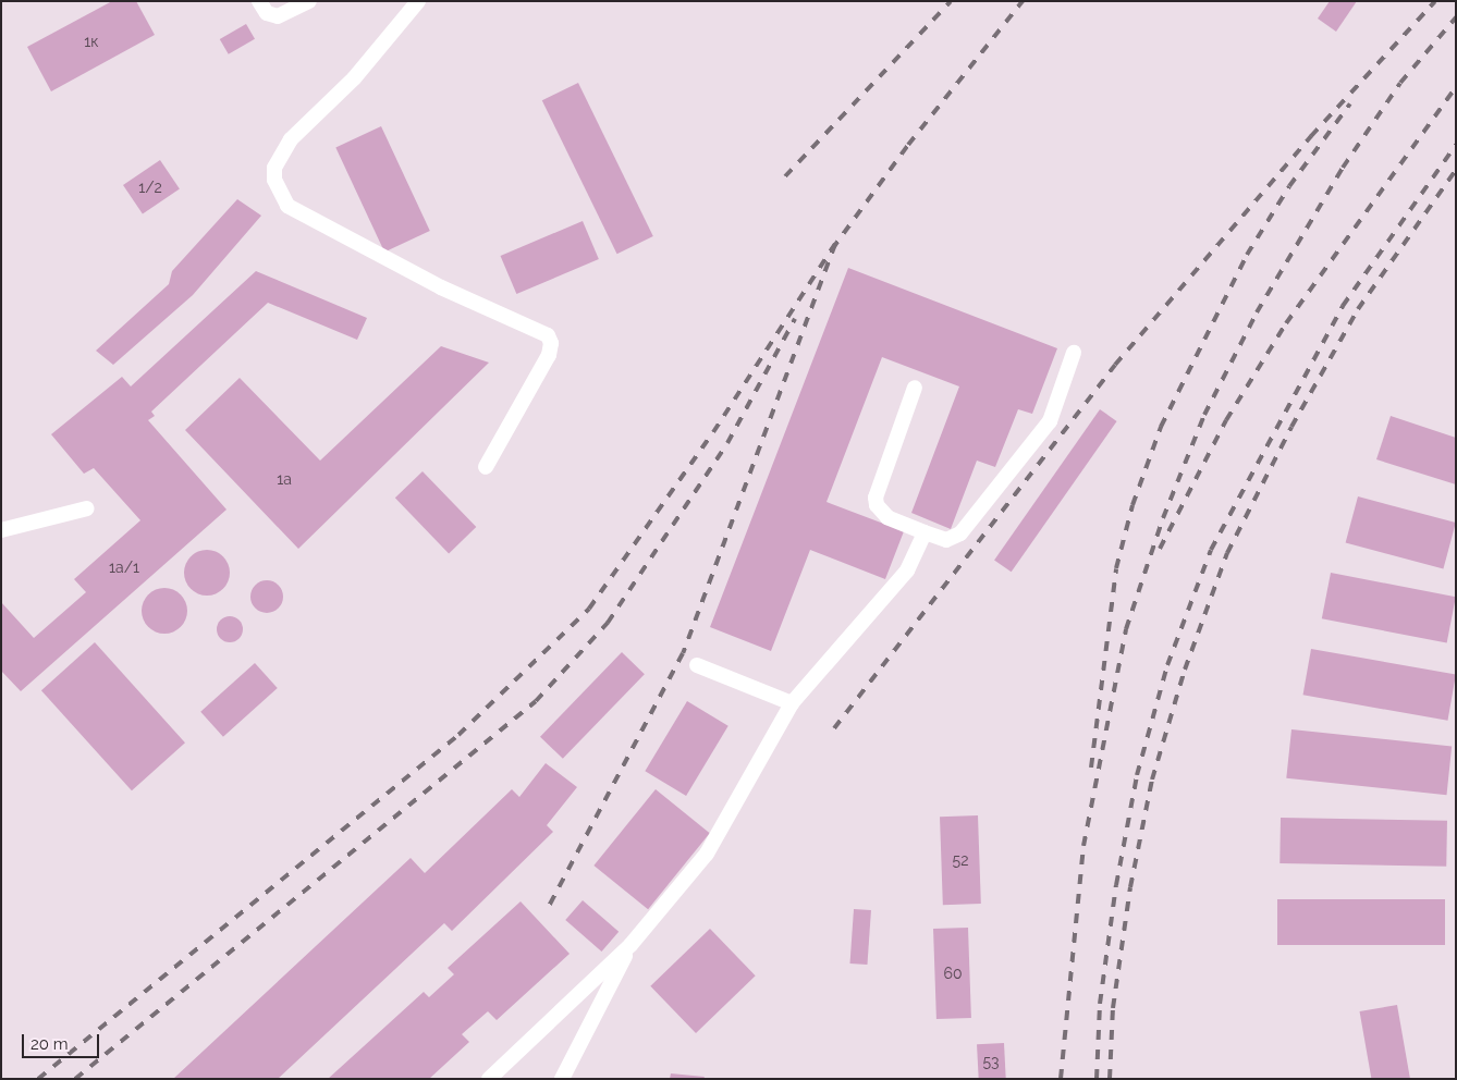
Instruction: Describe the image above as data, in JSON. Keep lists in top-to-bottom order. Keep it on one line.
{"house_numbers":["1к","1/2","1а","1а/1","52","60","53"],"scale_bar":"20 m"}
